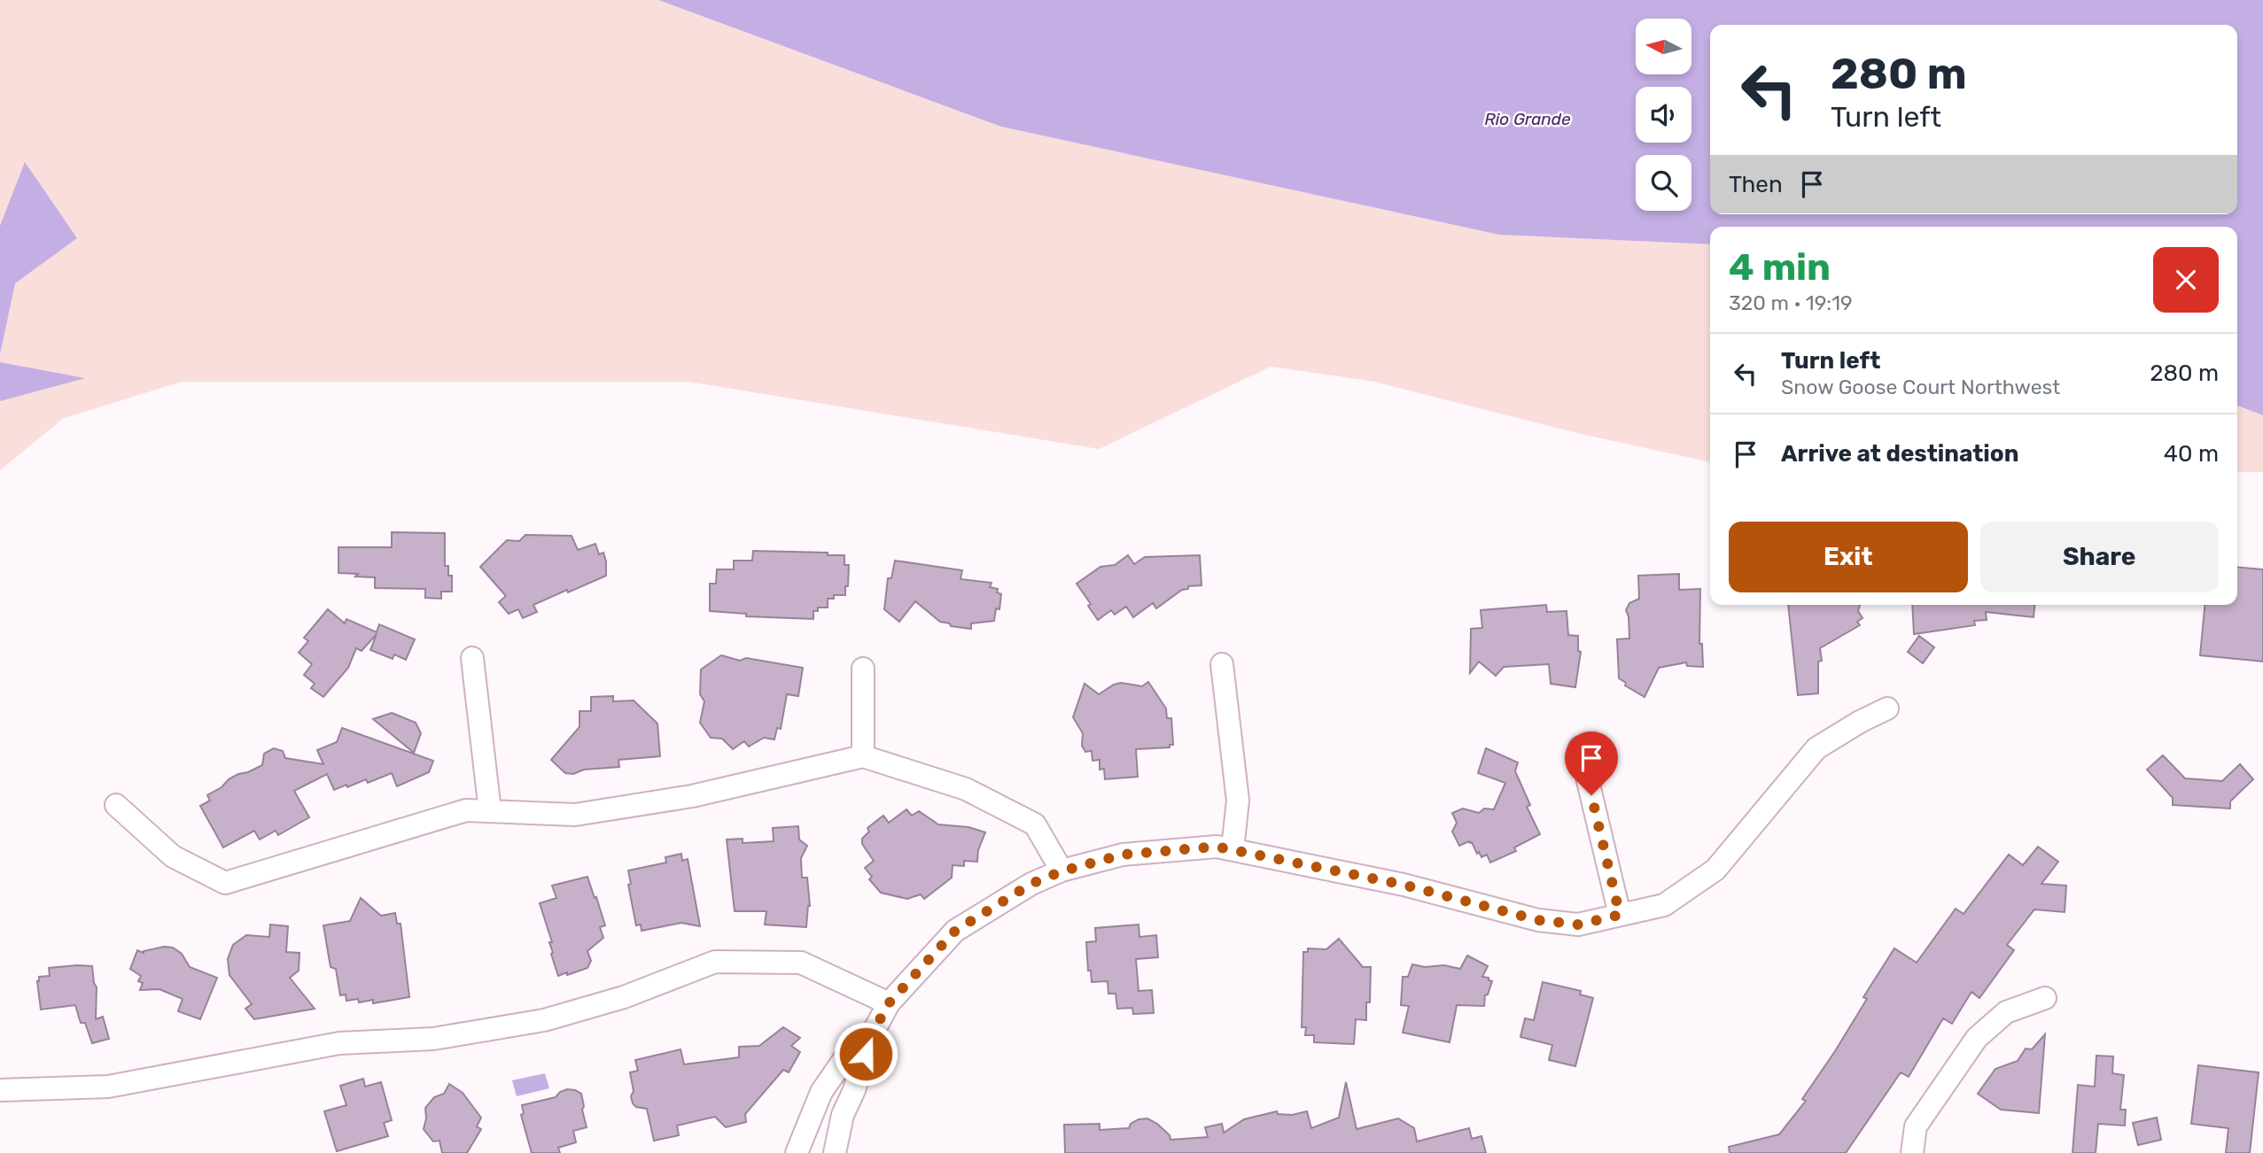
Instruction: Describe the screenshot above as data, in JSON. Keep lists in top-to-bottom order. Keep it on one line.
{"water":["Rio Grande"],"north":"left","page":{"turn":["280 m","Turn left"],"then":"Then","heading":["4 min","320 m · 19:19"],"list":[{"name":"Turn left","note":"Snow Goose Court Northwest","value":"280 m"},{"name":"Arrive at destination","value":"40 m"}],"buttons":["Exit","Share"]}}
